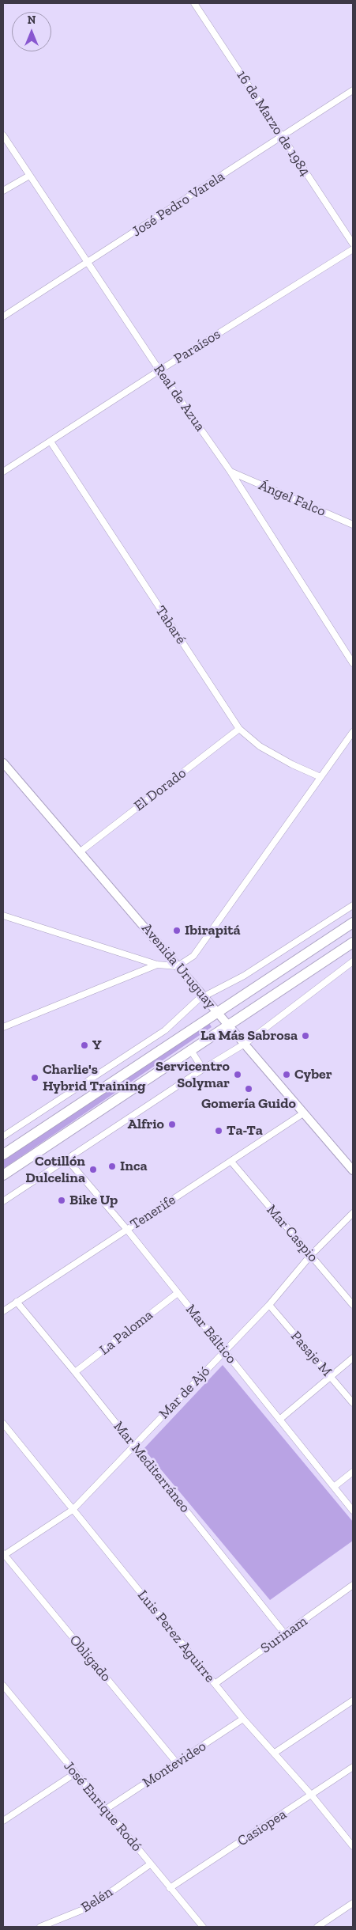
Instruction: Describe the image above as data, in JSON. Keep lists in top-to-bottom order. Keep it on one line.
{"streets":{"street":["16 de Marzo de 1984","José Pedro Varela","Paraísos","Real de Azua","Ángel Falco","Tabaré","El Dorado","Avenida Uruguay","Tenerife","Mar Caspio","La Paloma","Mar Báltico","Pasaje M","Mar de Ajó","Mar Mediterráneo","Surinam","Luis Perez Aguirre","Obligado","Montevideo","José Enrique Rodó","Casiopea","Belén"]},"crossings":[["16 de Marzo de 1984","José Pedro Varela"],["José Pedro Varela","Real de Azua"],["Paraísos","Real de Azua"],["Paraísos","Tabaré"],["Real de Azua","Ángel Falco"],["Tabaré","El Dorado"],["El Dorado","Avenida Uruguay"],["Avenida Uruguay","Tenerife"],["Tenerife","Mar Caspio"],["Tenerife","Mar Báltico"],["Tenerife","Mar Mediterráneo"],["Mar Caspio","Mar de Ajó"],["La Paloma","Mar Báltico"],["La Paloma","Mar Mediterráneo"],["Mar Báltico","Mar de Ajó"],["Pasaje M","Mar de Ajó"],["Mar de Ajó","Mar Mediterráneo"],["Mar de Ajó","Luis Perez Aguirre"],["Mar de Ajó","Obligado"],["Mar Mediterráneo","Surinam"],["Surinam","Luis Perez Aguirre"],["Luis Perez Aguirre","Montevideo"],["Luis Perez Aguirre","Casiopea"],["Obligado","Montevideo"],["Montevideo","José Enrique Rodó"],["José Enrique Rodó","Casiopea"],["José Enrique Rodó","Belén"]],"places":["Ibirapitá","La Más Sabrosa","Y","Servicentro Solymar","Cyber","Charlie's Hybrid Training","Gomería Guido","Alfrio","Ta-Ta","Inca","Cotillón Dulcelina","Bike Up"],"north":"top"}
